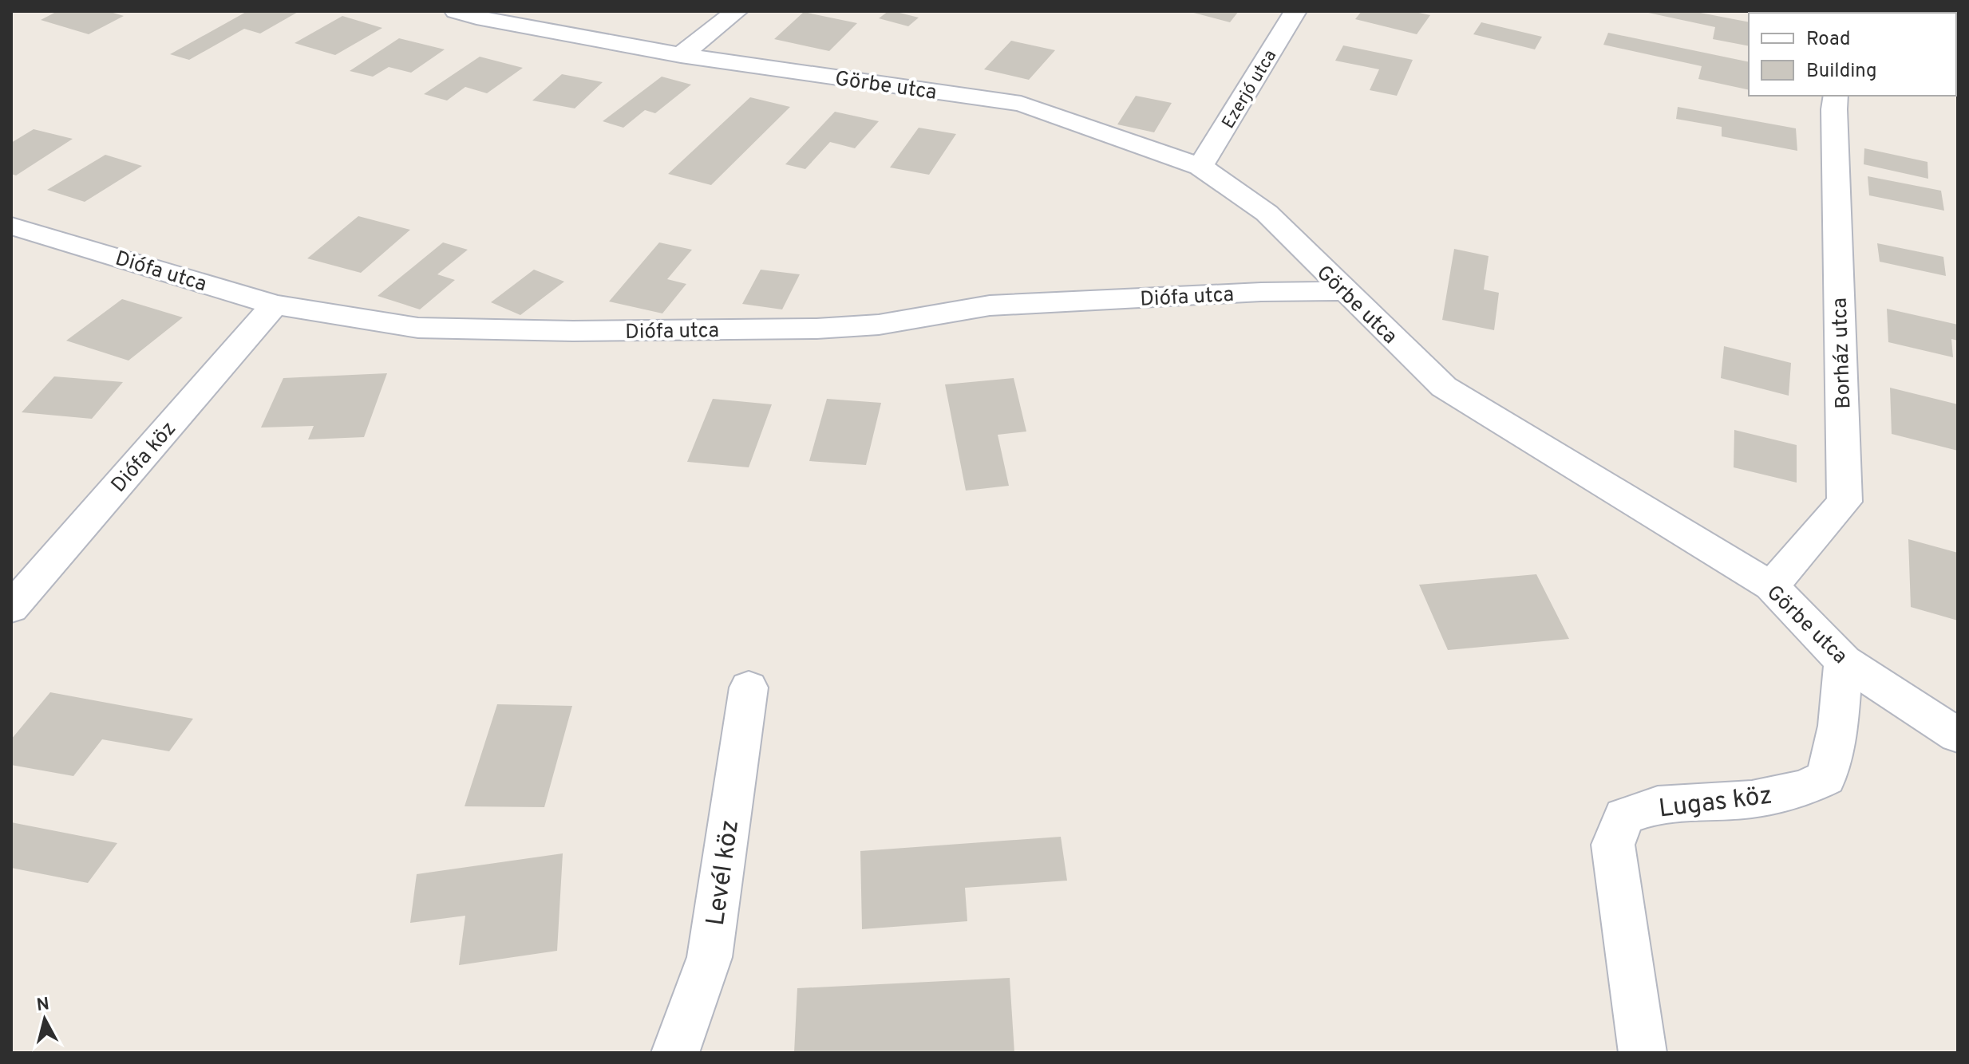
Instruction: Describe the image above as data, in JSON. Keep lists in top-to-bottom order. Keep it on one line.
{"streets":{"street":["Görbe utca","Ezerjó utca","Diófa utca","Borház utca","Diófa köz","Lugas köz","Levél köz"]},"crossings":[["Görbe utca","Ezerjó utca"],["Görbe utca","Diófa utca"],["Görbe utca","Borház utca"],["Görbe utca","Lugas köz"],["Diófa utca","Diófa köz"]],"legend":["Road","Building"],"north":"top"}
